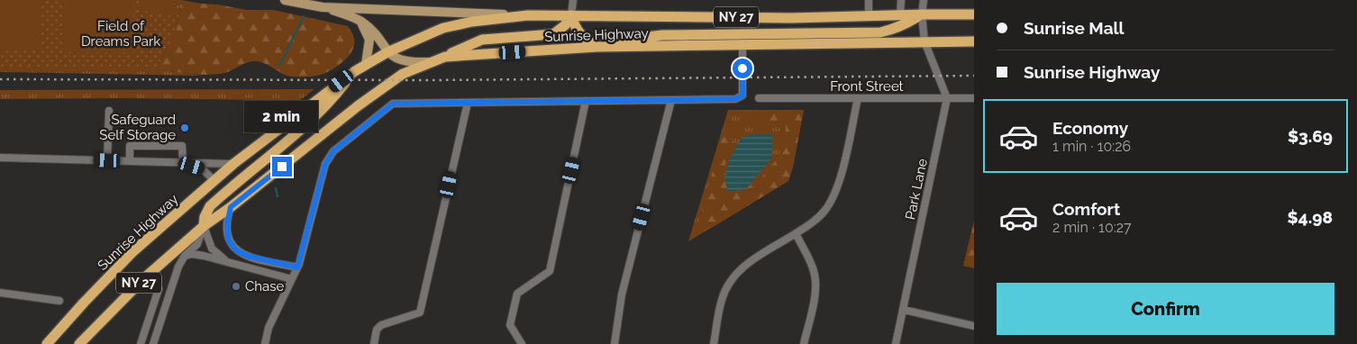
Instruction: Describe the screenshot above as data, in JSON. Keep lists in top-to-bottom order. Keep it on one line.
{"streets":{"highway":["NY 27","Sunrise Highway"],"street":["Front Street","Park Lane"]},"crossings":[["Front Street","Park Lane"]],"parks":["Field of Dreams Park"],"places":["Safeguard Self Storage","Chase"],"page":{"banner":["Sunrise Mall","Sunrise Highway"],"list":[{"name":"Economy","note":"1 min · 10:26","value":"$3.69"},{"name":"Comfort","note":"2 min · 10:27","value":"$4.98"}],"bubble":"2 min","buttons":"Confirm"}}
